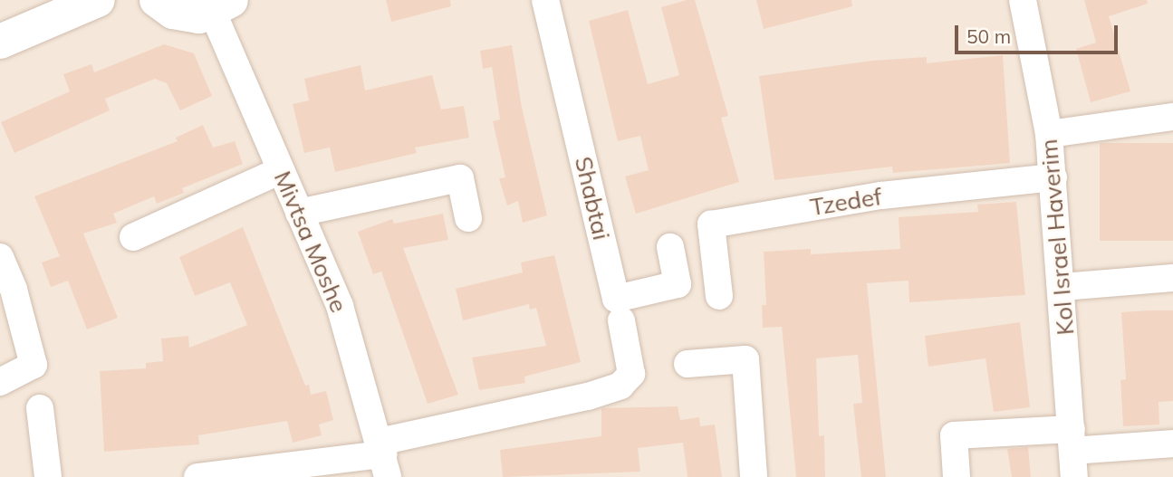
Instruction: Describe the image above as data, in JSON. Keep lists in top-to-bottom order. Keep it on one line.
{"streets":{"street":["Shabtai","Tzedef","Kol Israel Haverim","Mivtsa Moshe"]},"crossings":[["Tzedef","Kol Israel Haverim"]],"scale_bar":"50 m"}
